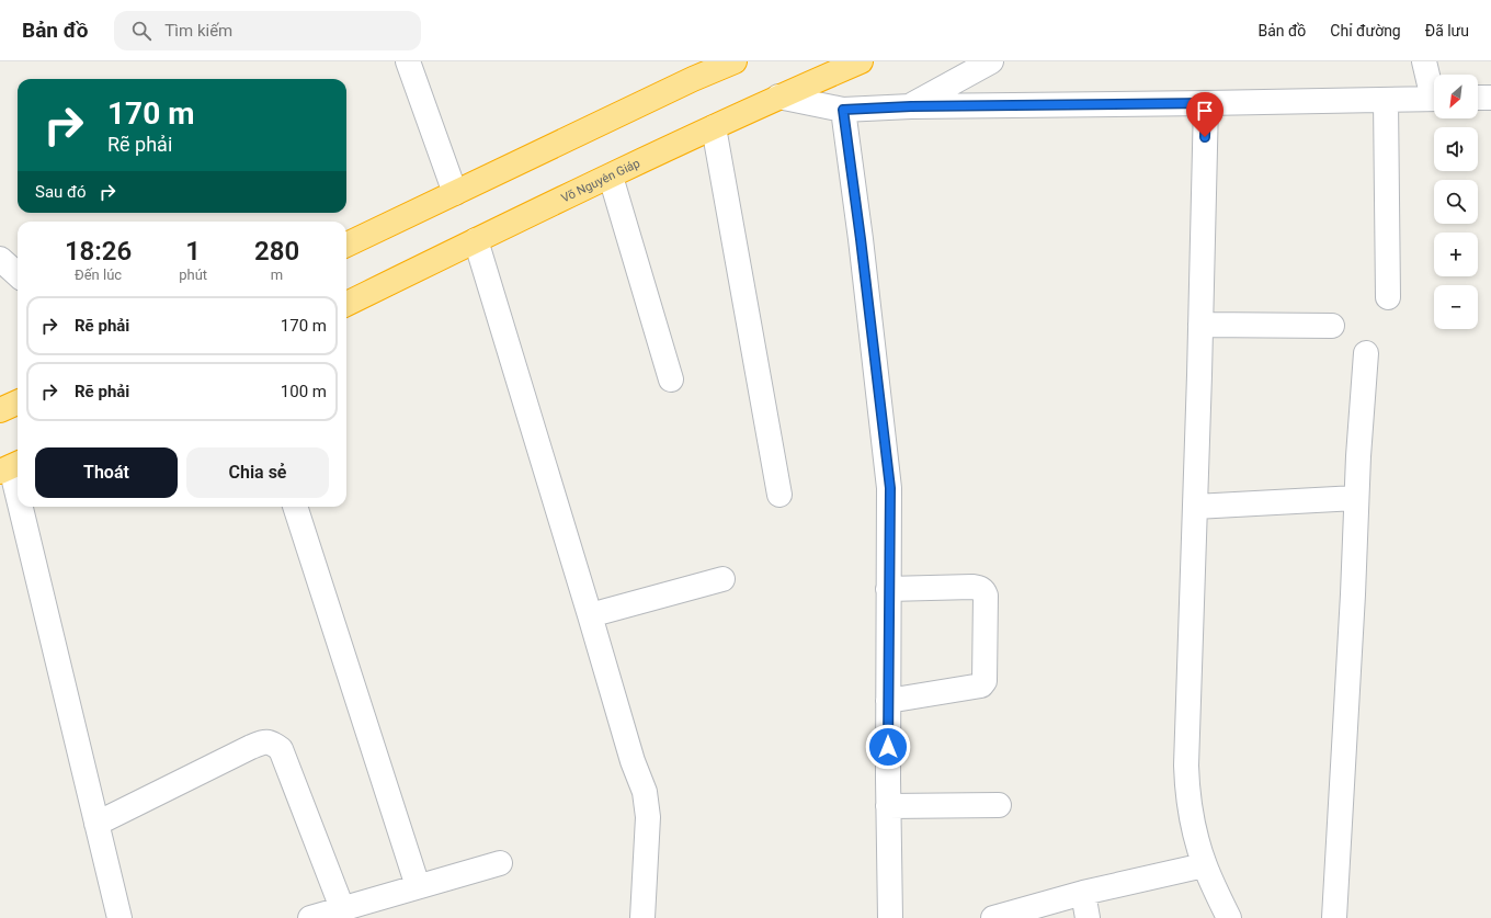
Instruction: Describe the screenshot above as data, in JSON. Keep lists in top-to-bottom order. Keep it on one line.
{"streets":{"highway":["Võ Nguyên Giáp"]},"north":"bottom left","page":{"header":"Bản đồ","search":"Tìm kiếm","nav":["Bản đồ","Chỉ đường","Đã lưu"],"map_buttons":["+","−"],"turn":["170 m","Rẽ phải"],"then":"Sau đó","eta":["18:26","Đến lúc","1","phút","280","m"],"list":[{"name":"Rẽ phải","value":"170 m"},{"name":"Rẽ phải","value":"100 m"}],"buttons":["Thoát","Chia sẻ"]}}
